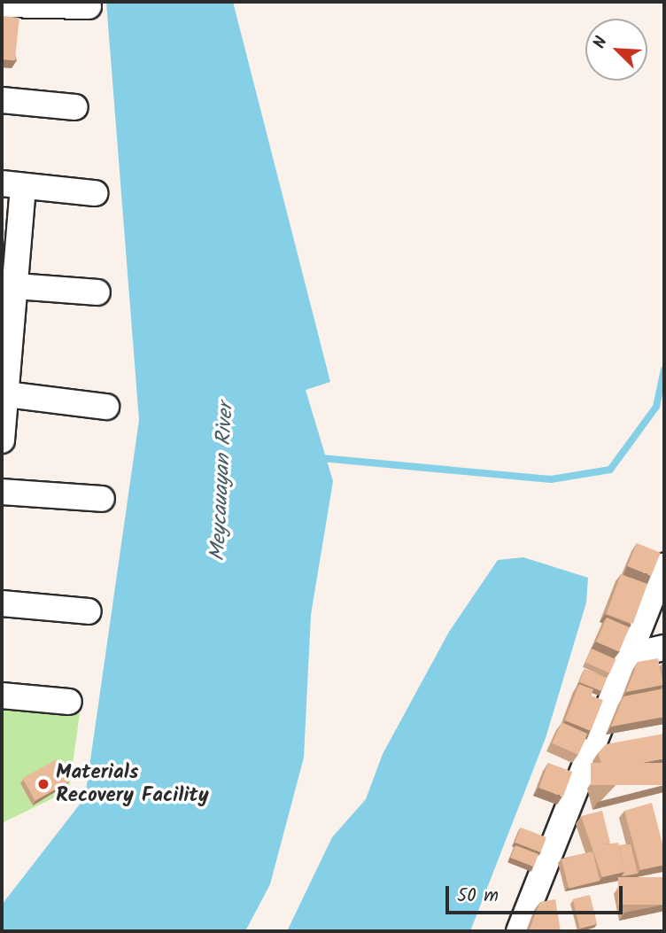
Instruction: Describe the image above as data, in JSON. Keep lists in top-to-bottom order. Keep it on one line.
{"water":["Meycauayan River"],"places":["Materials Recovery Facility"],"scale_bar":"50 m","north":"top left"}
